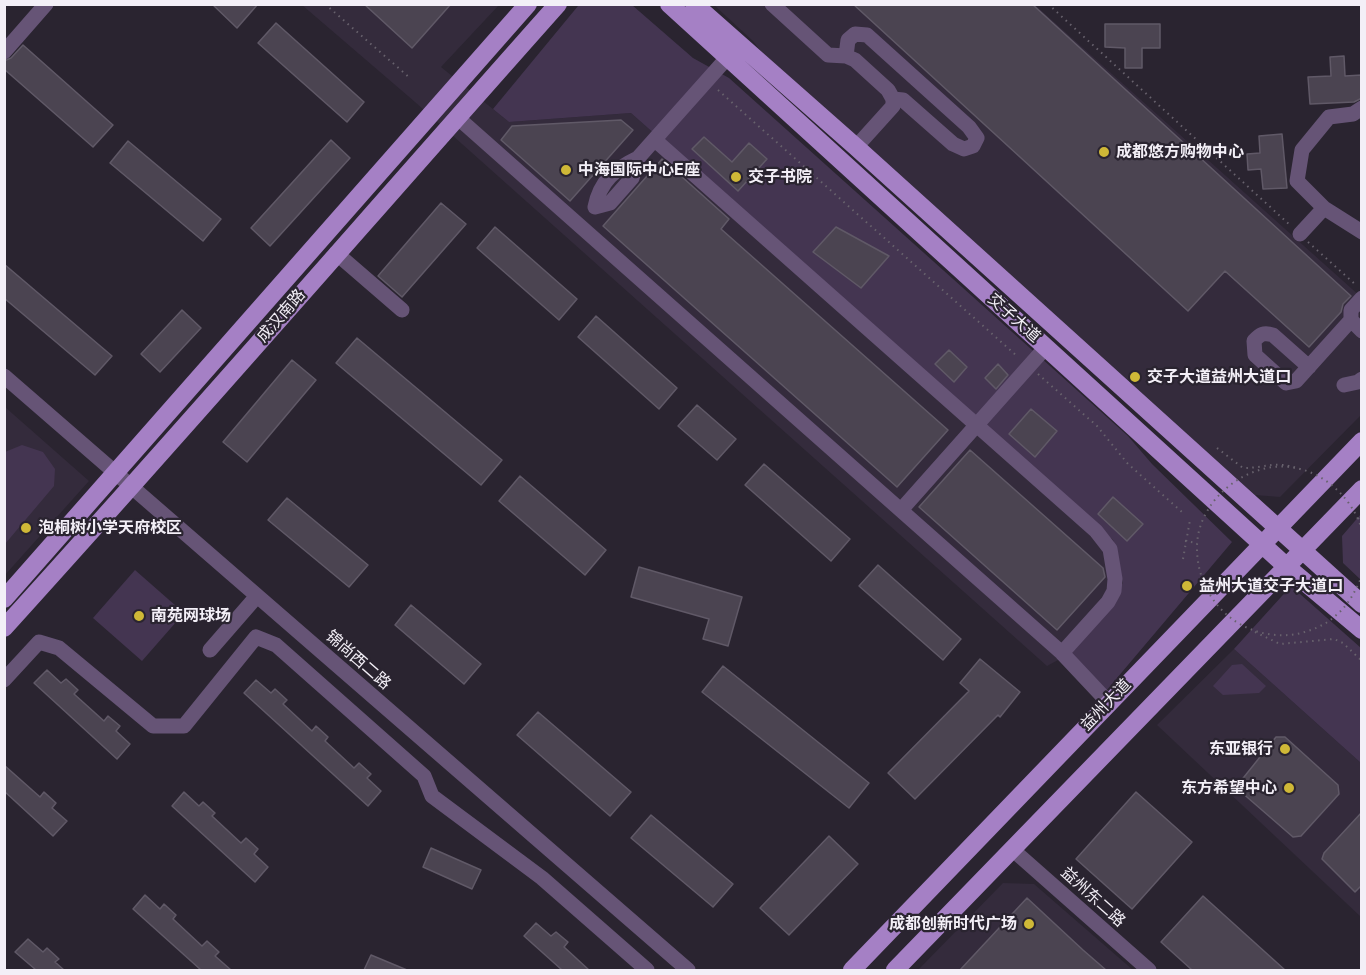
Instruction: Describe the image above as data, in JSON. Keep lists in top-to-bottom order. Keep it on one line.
{"streets":{"main road":["成汉南路","交子大道","益州大道"],"street":["锦尚西二路","益州东二路"]},"crossings":[["成汉南路","锦尚西二路"],["交子大道","益州大道"],["益州大道","益州东二路"]],"places":["成都悠方购物中心","中海国际中心E座","交子书院","交子大道益州大道口","泡桐树小学天府校区","益州大道交子大道口","南苑网球场","东亚银行","东方希望中心","成都创新时代广场"]}
